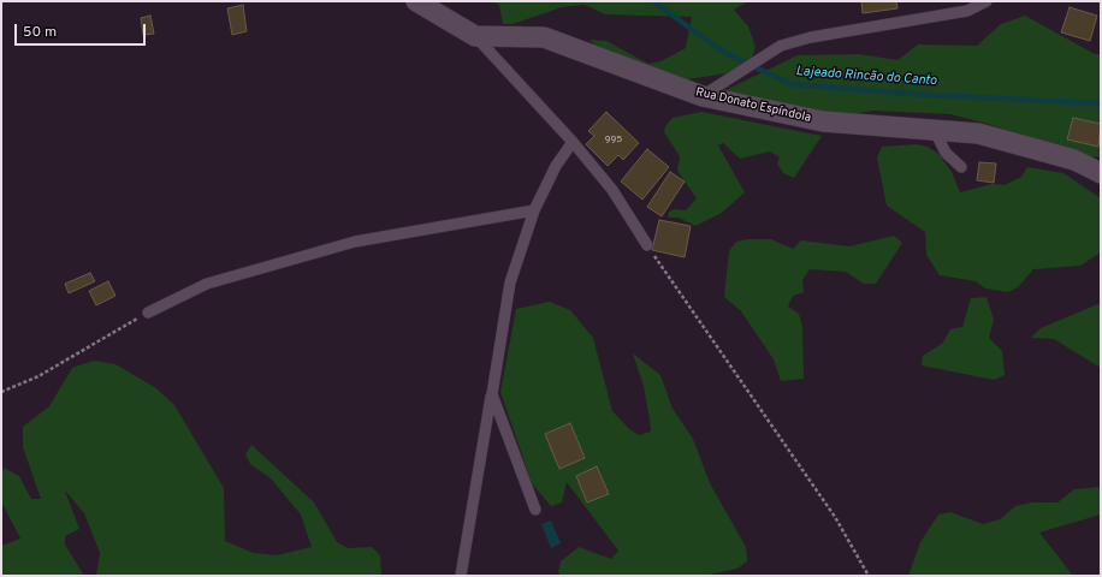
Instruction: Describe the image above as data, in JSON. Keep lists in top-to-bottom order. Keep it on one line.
{"streets":{"street":["Rua Donato Espíndola"]},"water":["Lajeado Rincão do Canto"],"house_numbers":["995"],"scale_bar":"50 m"}
